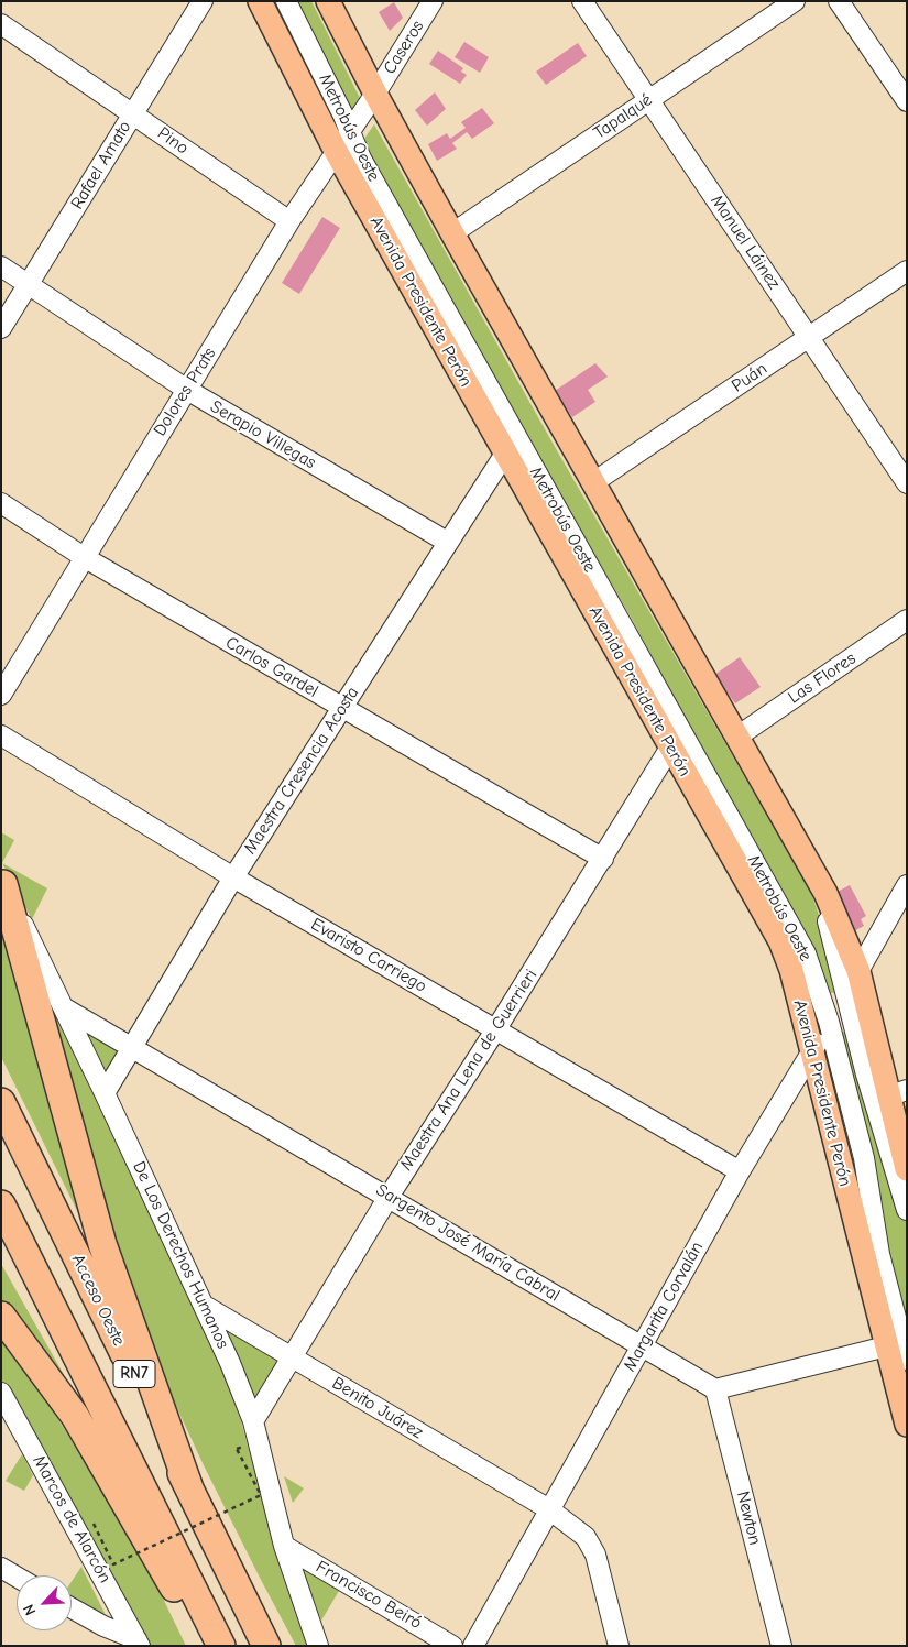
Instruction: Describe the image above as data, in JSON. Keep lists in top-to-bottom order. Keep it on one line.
{"streets":{"highway":["Acceso Oeste","RN7"],"main road":["Avenida Presidente Perón"],"street":["Caseros","Tapalqué","Metrobús Oeste","Pino","Rafael Amato","Manuel Láinez","Puán","Dolores Prats","Serapio Villegas","Carlos Gardel","Las Flores","Maestra Cresencia Acosta","Evaristo Carriego","Maestra Ana Lena de Guerrieri","Sargento José María Cabral","De Los Derechos Humanos","Margarita Corvalán","Benito Juárez","Newton","Marcos de Alarcón","Francisco Beiró"]},"crossings":[["Caseros","Metrobús Oeste"],["Caseros","Dolores Prats"],["Tapalqué","Manuel Láinez"],["Metrobús Oeste","Avenida Presidente Perón"],["Metrobús Oeste","Dolores Prats"],["Metrobús Oeste","Margarita Corvalán"],["Pino","Rafael Amato"],["Pino","Dolores Prats"],["Rafael Amato","Serapio Villegas"],["Manuel Láinez","Puán"],["Avenida Presidente Perón","Dolores Prats"],["Avenida Presidente Perón","Maestra Cresencia Acosta"],["Avenida Presidente Perón","Maestra Ana Lena de Guerrieri"],["Avenida Presidente Perón","Margarita Corvalán"],["Dolores Prats","Serapio Villegas"],["Dolores Prats","Carlos Gardel"],["Serapio Villegas","Maestra Cresencia Acosta"],["Carlos Gardel","Maestra Cresencia Acosta"],["Carlos Gardel","Maestra Ana Lena de Guerrieri"],["Maestra Cresencia Acosta","Evaristo Carriego"],["Maestra Cresencia Acosta","Sargento José María Cabral"],["Maestra Cresencia Acosta","De Los Derechos Humanos"],["Evaristo Carriego","Maestra Ana Lena de Guerrieri"],["Evaristo Carriego","Margarita Corvalán"],["Maestra Ana Lena de Guerrieri","Sargento José María Cabral"],["Maestra Ana Lena de Guerrieri","De Los Derechos Humanos"],["Maestra Ana Lena de Guerrieri","Benito Juárez"],["Sargento José María Cabral","De Los Derechos Humanos"],["Sargento José María Cabral","Margarita Corvalán"],["Sargento José María Cabral","Newton"],["De Los Derechos Humanos","Benito Juárez"],["De Los Derechos Humanos","Francisco Beiró"],["Margarita Corvalán","Benito Juárez"]],"north":"bottom left"}
